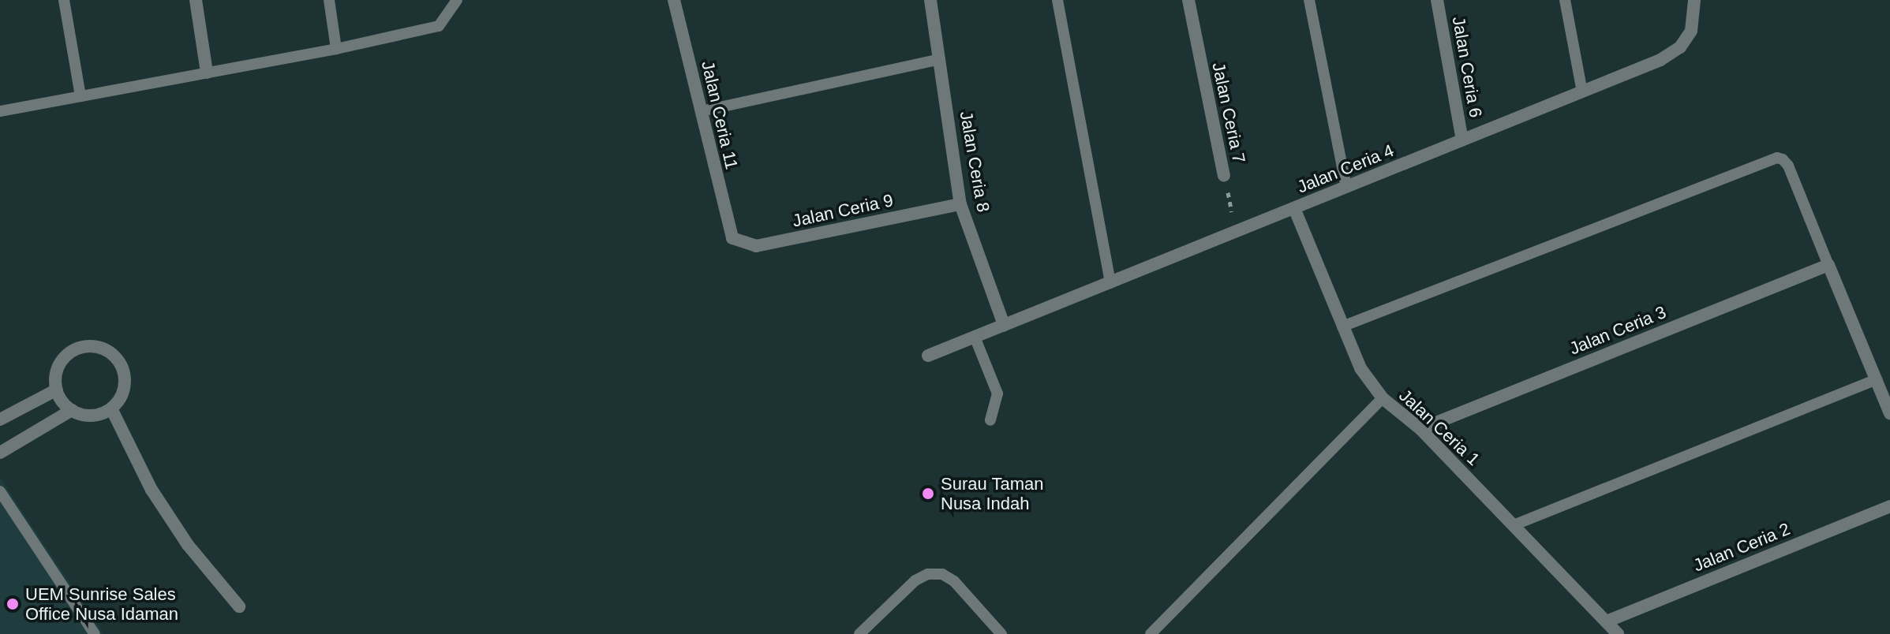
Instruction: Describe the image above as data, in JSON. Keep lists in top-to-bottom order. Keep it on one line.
{"streets":{"street":["Jalan Ceria 6","Jalan Ceria 7","Jalan Ceria 11","Jalan Ceria 8","Jalan Ceria 4","Jalan Ceria 9","Jalan Ceria 3","Jalan Ceria 1","Jalan Ceria 2"]},"crossings":[["Jalan Ceria 6","Jalan Ceria 4"],["Jalan Ceria 7","Jalan Ceria 4"],["Jalan Ceria 11","Jalan Ceria 9"],["Jalan Ceria 8","Jalan Ceria 4"],["Jalan Ceria 8","Jalan Ceria 9"],["Jalan Ceria 4","Jalan Ceria 1"],["Jalan Ceria 3","Jalan Ceria 1"],["Jalan Ceria 1","Jalan Ceria 2"]],"places":["Surau Taman Nusa Indah","UEM Sunrise Sales Office Nusa Idaman"]}
